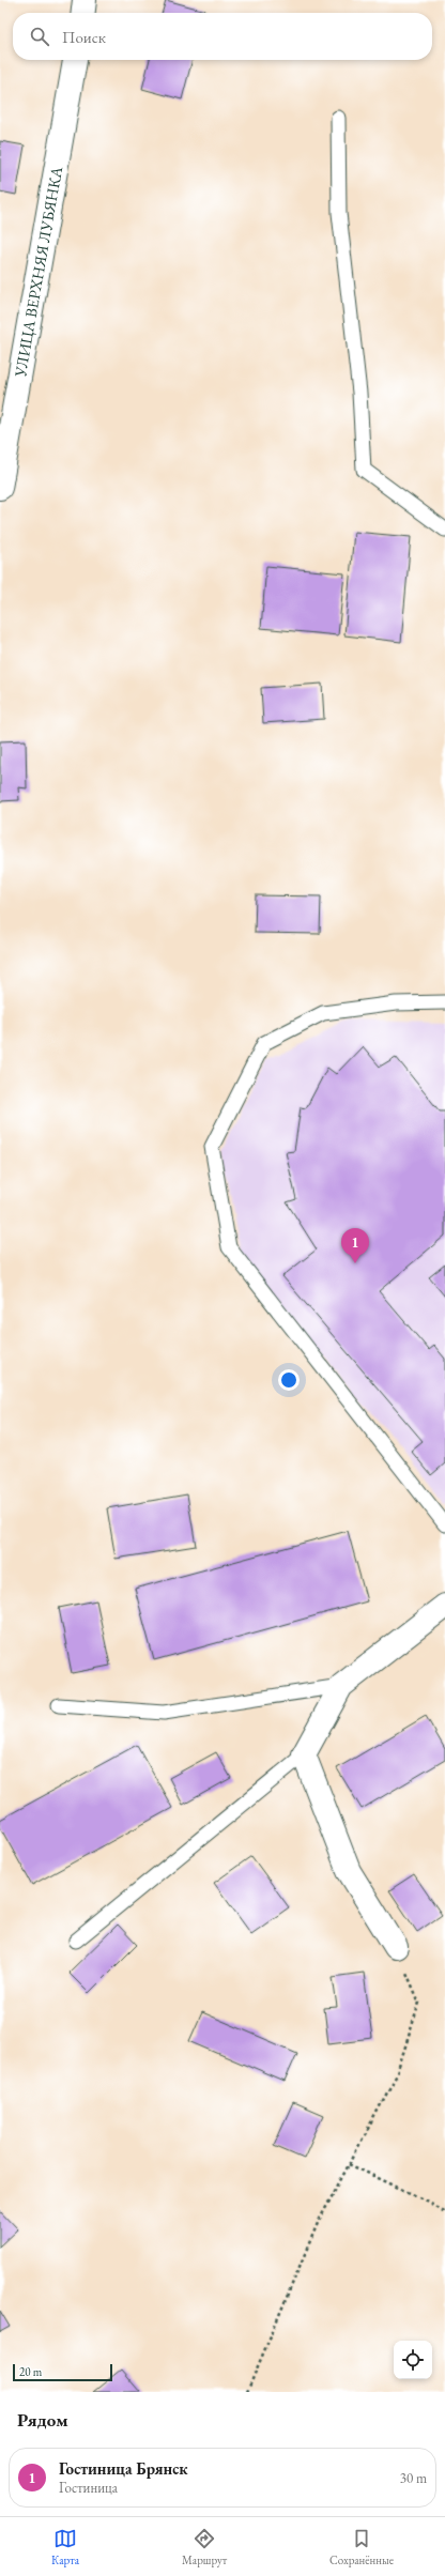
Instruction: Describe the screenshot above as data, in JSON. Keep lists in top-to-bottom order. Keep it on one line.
{"streets":{"street":["УЛИЦА ВЕРХНЯЯ ЛУБЯНКА"]},"scale_bar":"20 m","page":{"search":"Поиск","pins":"1","scale":"20 m","heading":"Рядом","list":[{"mark":"1","name":"Гостиница Брянск","note":"Гостиница","value":"30 m"}],"nav":["Карта","Маршрут","Сохранённые"]}}
